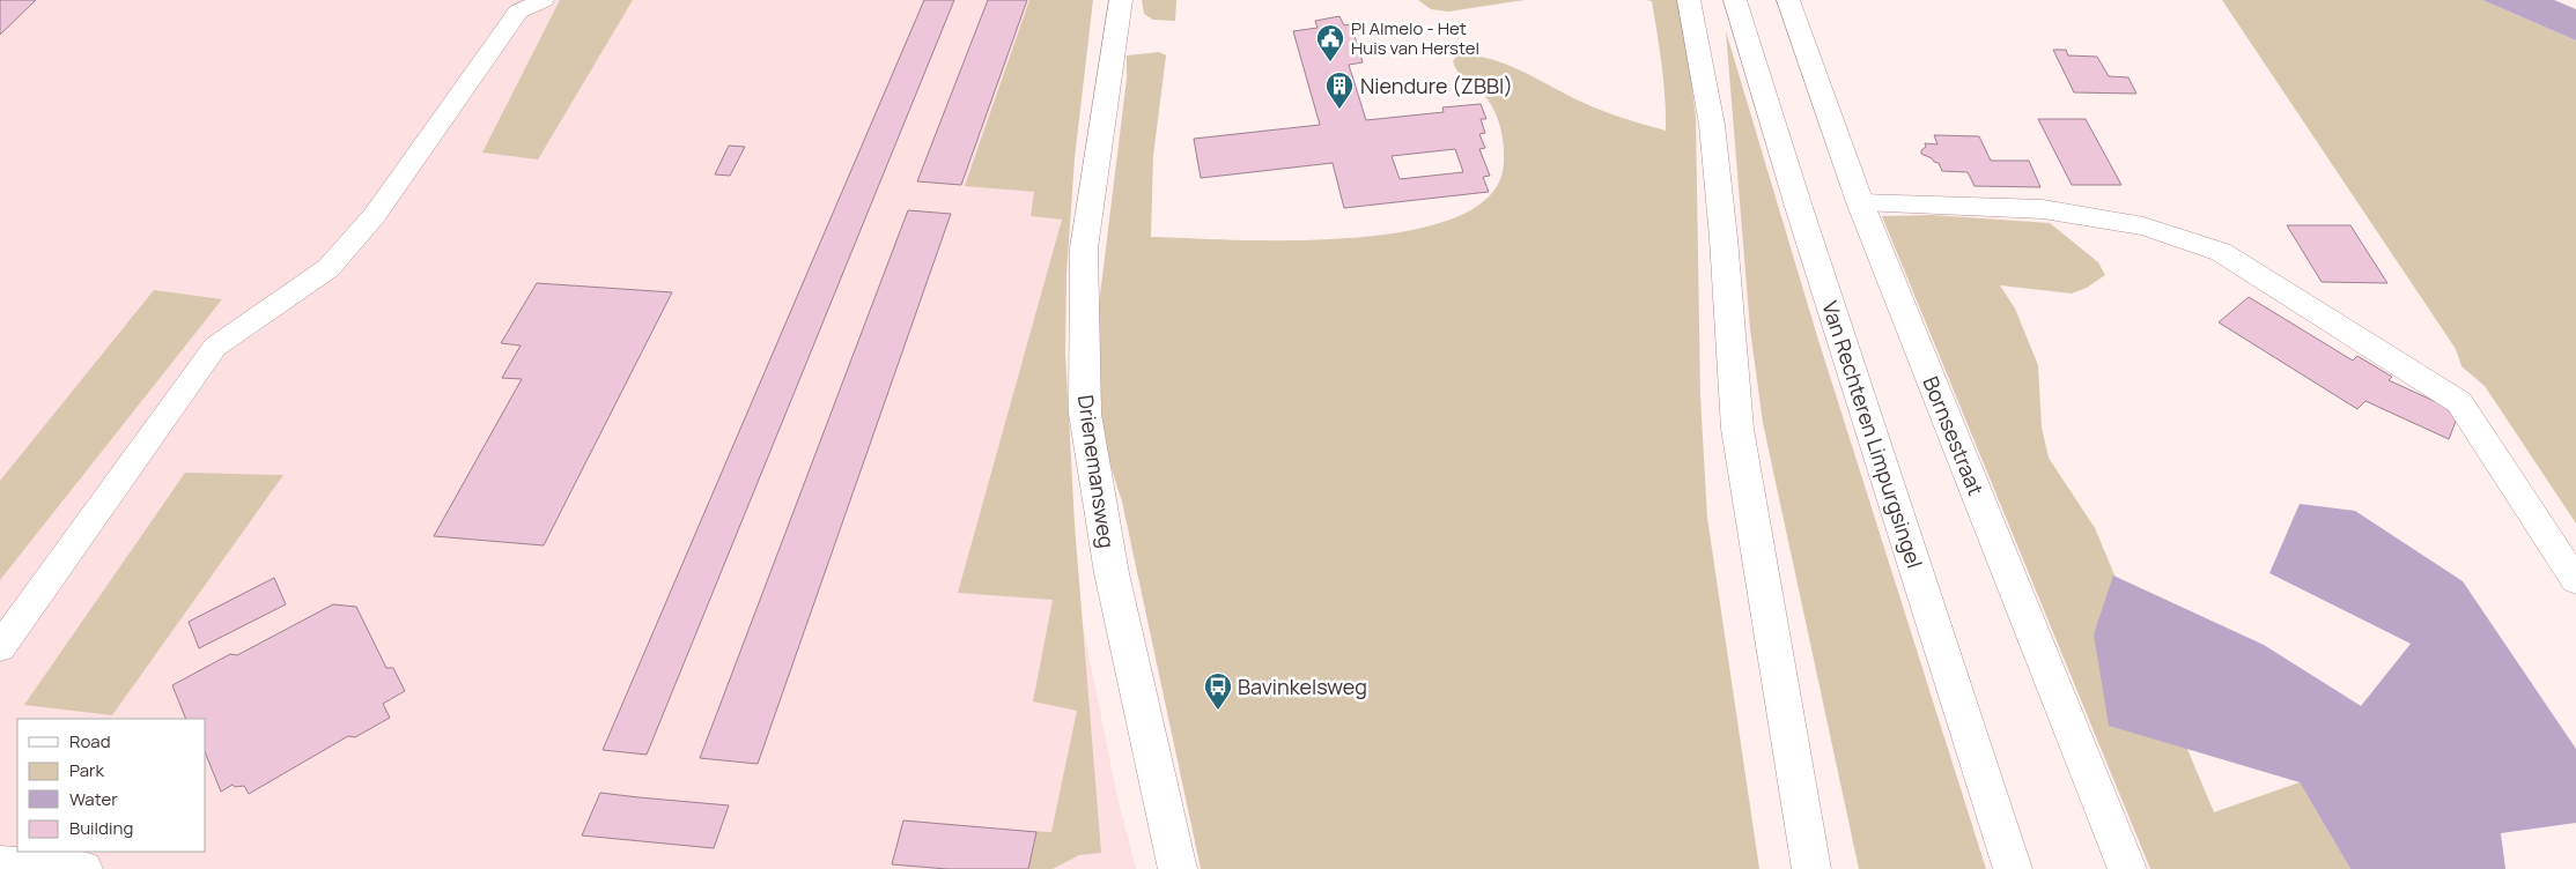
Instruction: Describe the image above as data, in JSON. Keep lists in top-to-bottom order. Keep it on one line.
{"streets":{"street":["Van Rechteren Limpurgsingel","Bornsestraat","Drienemansweg"]},"places":{"public building":["PI Almelo - Het Huis van Herstel"],"building":["Niendure (ZBBI)"],"bus stop":["Bavinkelsweg"]},"legend":["Road","Park","Water","Building"]}
